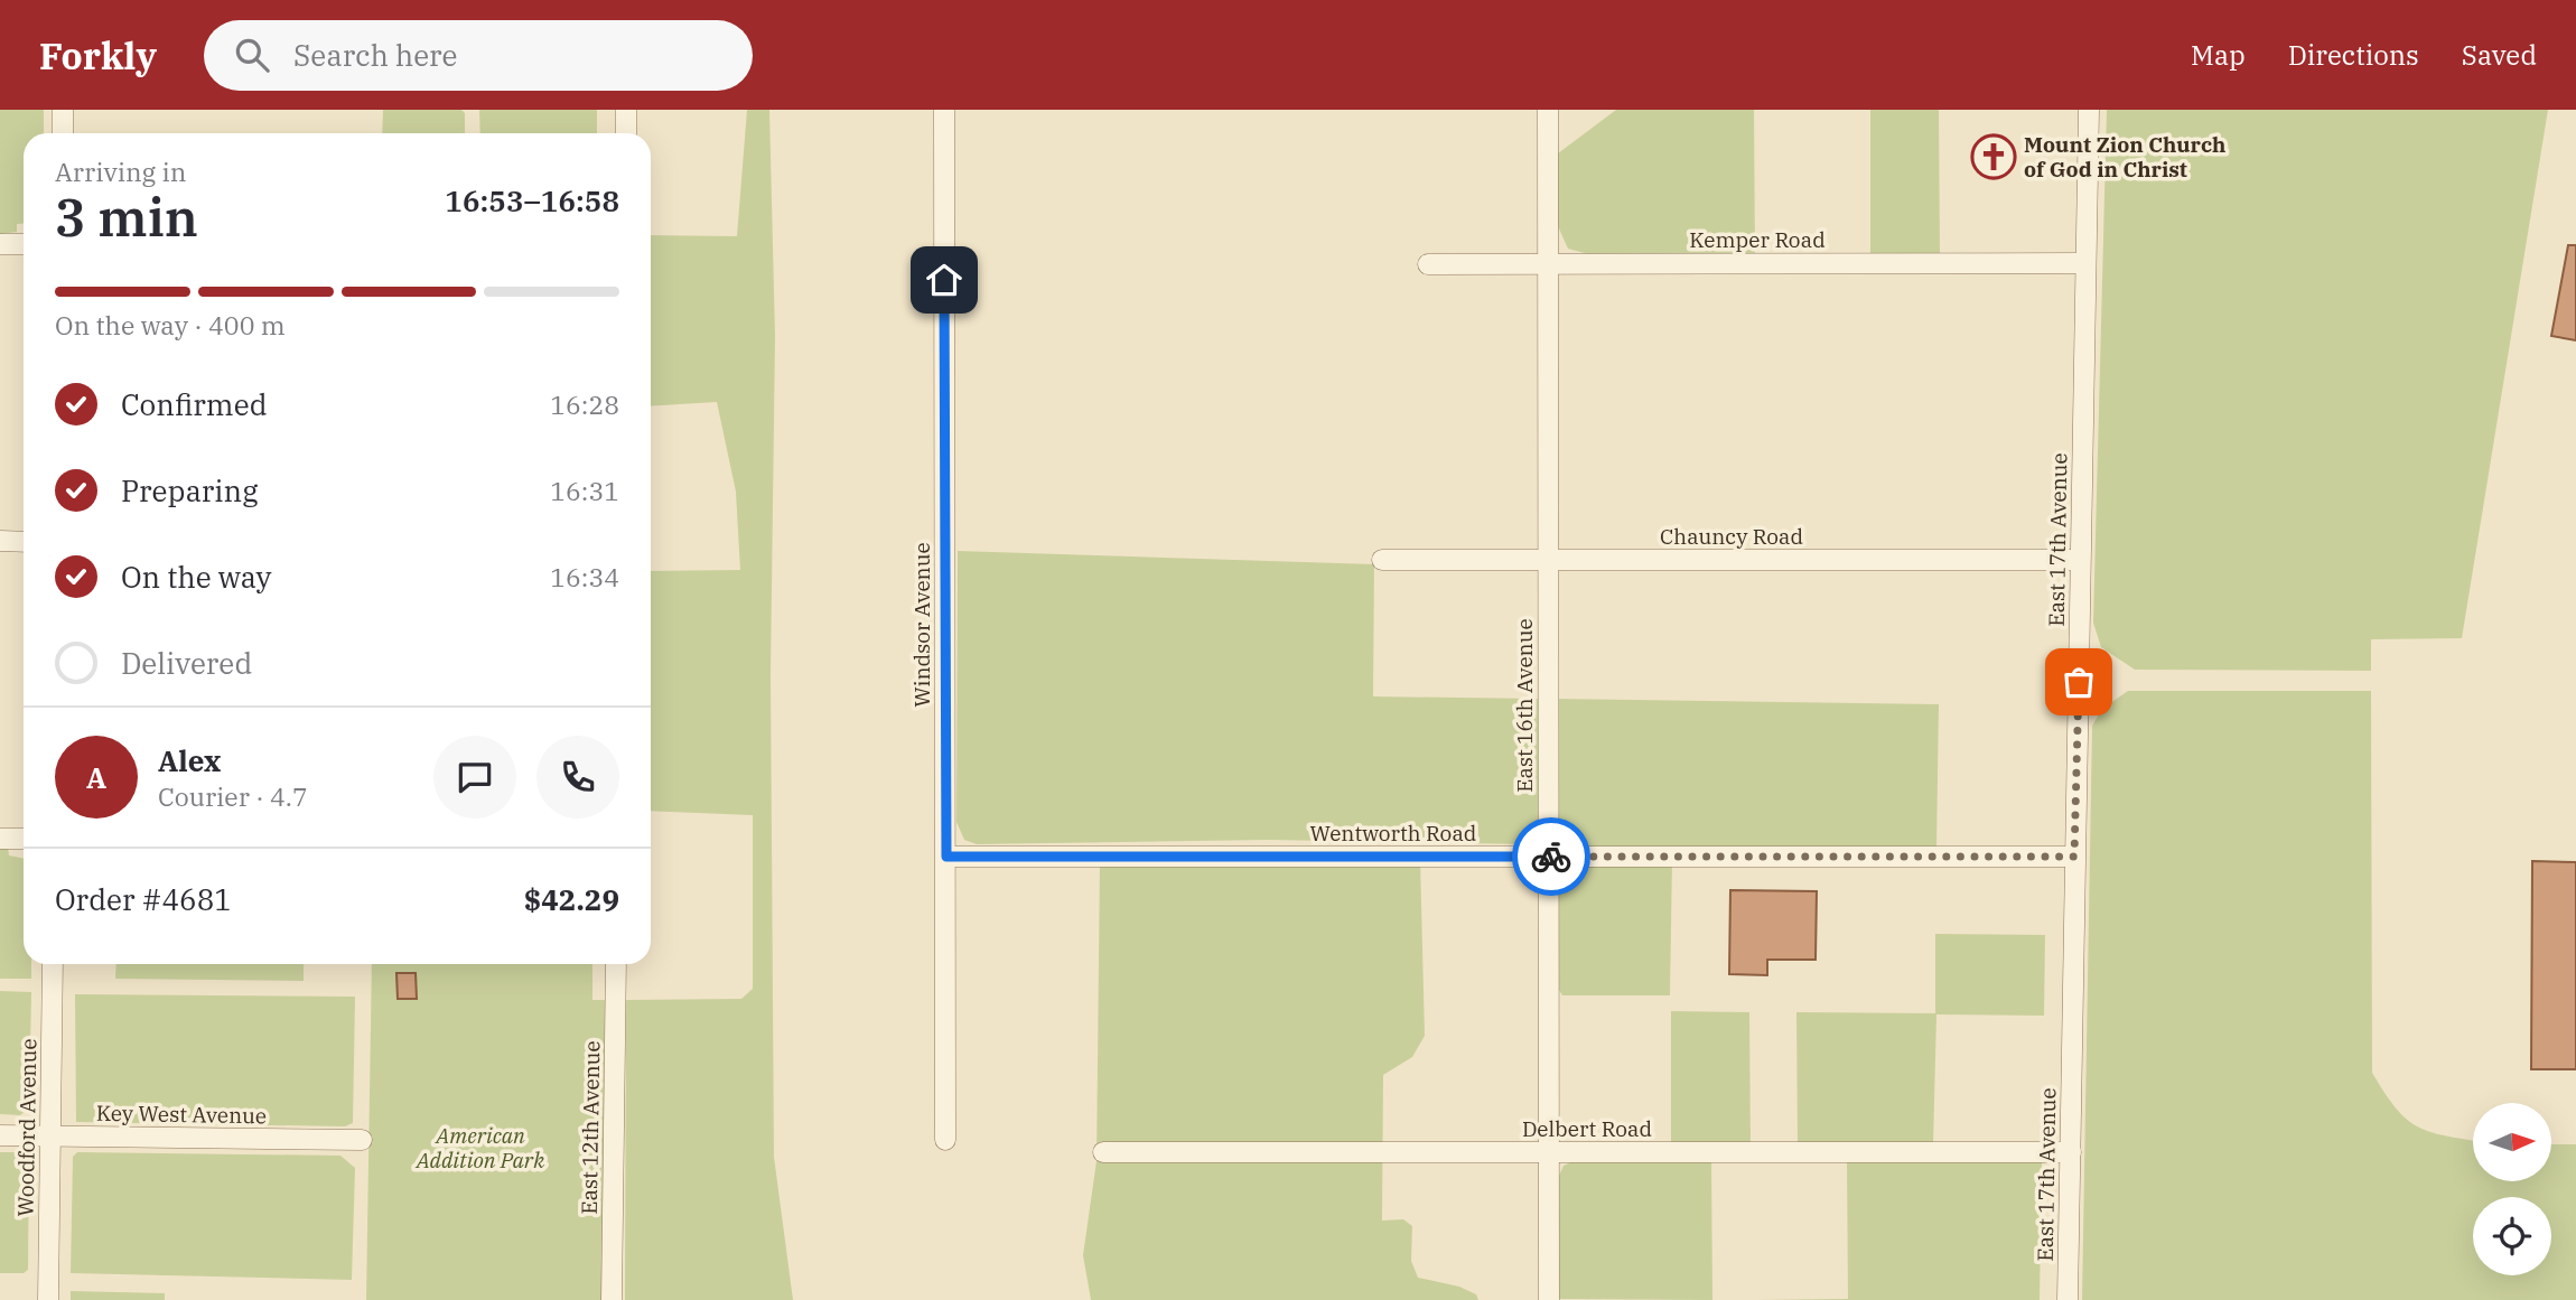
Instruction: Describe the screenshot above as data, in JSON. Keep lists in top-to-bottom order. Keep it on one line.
{"streets":{"street":["Kemper Road","Chauncy Road","East 17th Avenue","Windsor Avenue","East 16th Avenue","Wentworth Road","Key West Avenue","Woodford Avenue","East 12th Avenue","Delbert Road"]},"crossings":[["Kemper Road","East 17th Avenue"],["Kemper Road","East 16th Avenue"],["Chauncy Road","East 17th Avenue"],["Chauncy Road","East 16th Avenue"],["East 17th Avenue","Wentworth Road"],["East 17th Avenue","Delbert Road"],["Windsor Avenue","Wentworth Road"],["East 16th Avenue","Wentworth Road"],["East 16th Avenue","Delbert Road"],["Key West Avenue","Woodford Avenue"]],"parks":["American Addition Park"],"places":{"church":["Mount Zion Church of God in Christ"]},"north":"right","page":{"header":"Forkly","search":"Search here","nav":["Map","Directions","Saved"],"heading":["3 min","Arriving in","16:53–16:58"],"panel":["Alex","Courier · 4.7","Order #4681","$42.29"],"bar":"On the way · 400 m","list":[["Confirmed","16:28"],["Preparing","16:31"],["On the way","16:34"],"Delivered"],"round":"A"}}
